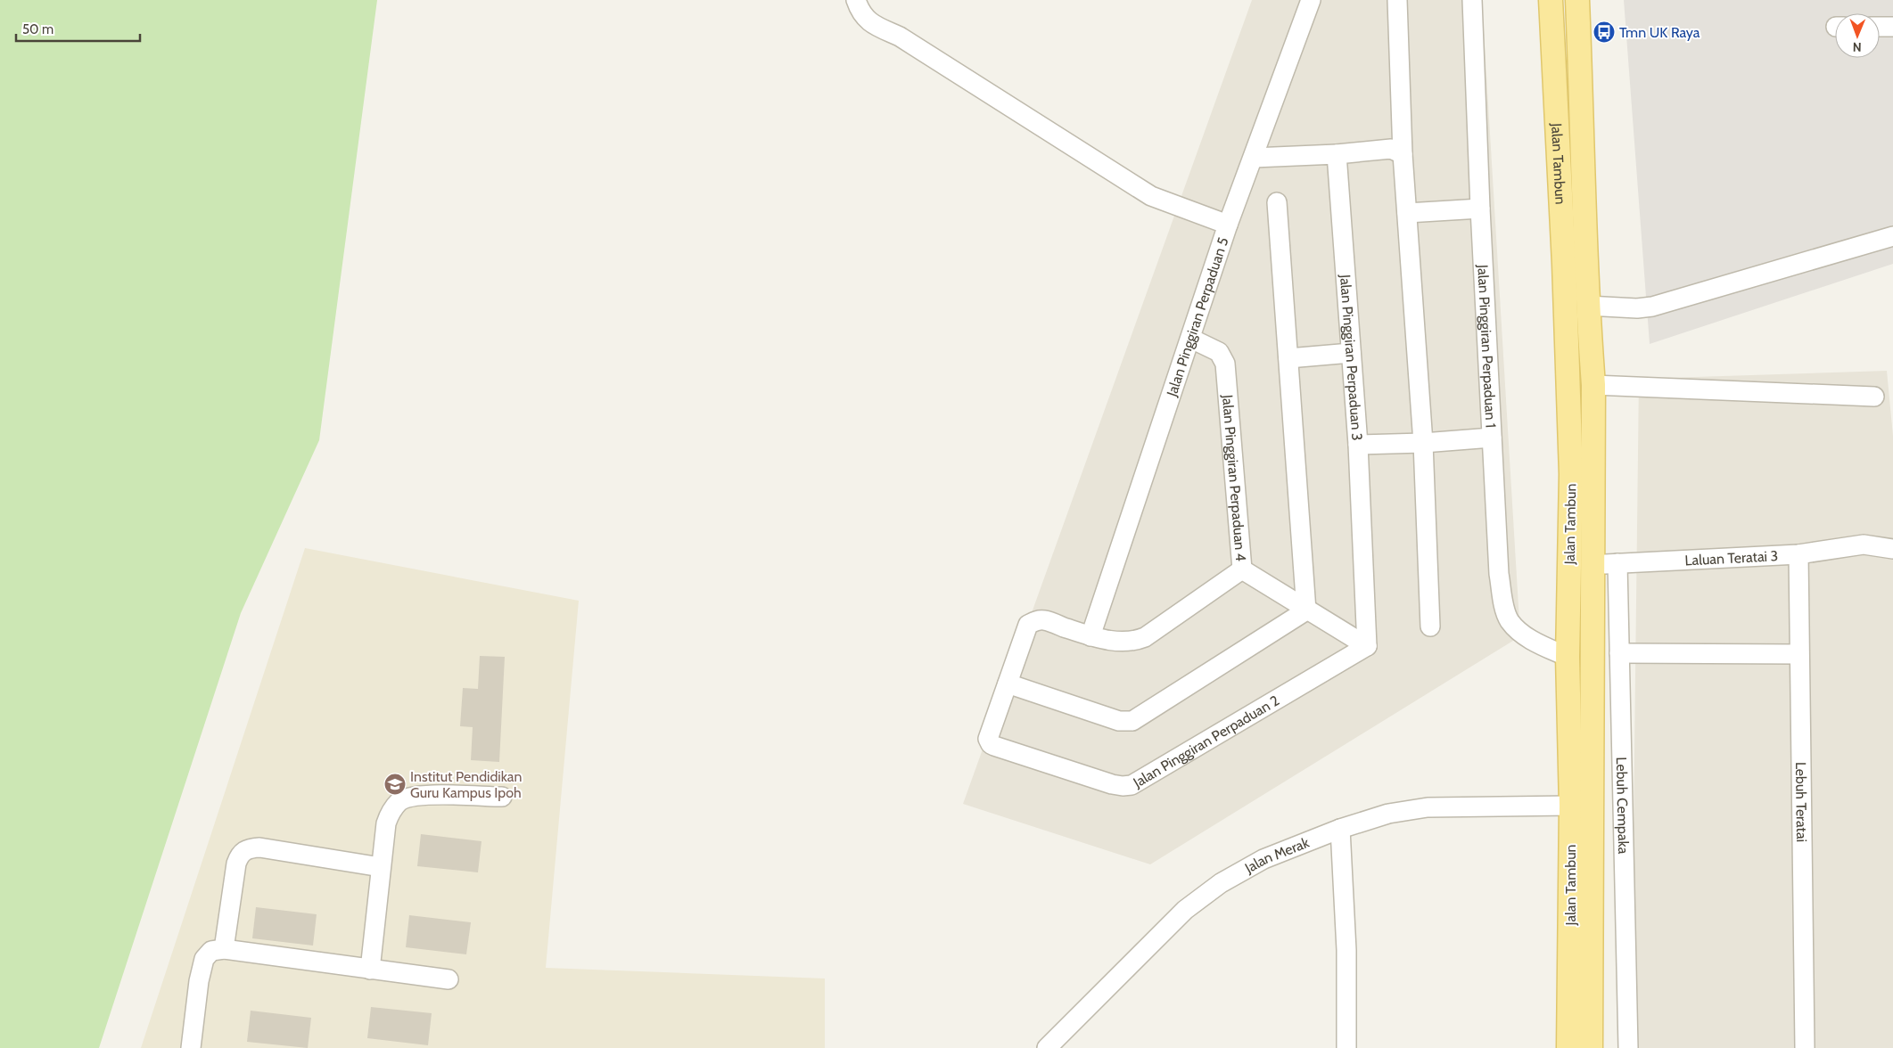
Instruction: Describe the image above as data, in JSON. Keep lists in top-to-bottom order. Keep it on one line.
{"streets":{"main road":["Jalan Tambun"],"street":["Jalan Pinggiran Perpaduan 5","Jalan Pinggiran Perpaduan 1","Jalan Pinggiran Perpaduan 3","Jalan Pinggiran Perpaduan 4","Laluan Teratai 3","Jalan Pinggiran Perpaduan 2","Lebuh Teratai","Lebuh Cempaka","Jalan Merak"]},"crossings":[["Jalan Tambun","Jalan Pinggiran Perpaduan 1"],["Jalan Tambun","Laluan Teratai 3"],["Jalan Tambun","Jalan Merak"],["Jalan Pinggiran Perpaduan 5","Jalan Pinggiran Perpaduan 4"],["Jalan Pinggiran Perpaduan 5","Jalan Pinggiran Perpaduan 2"],["Jalan Pinggiran Perpaduan 3","Jalan Pinggiran Perpaduan 2"],["Jalan Pinggiran Perpaduan 4","Jalan Pinggiran Perpaduan 2"],["Laluan Teratai 3","Lebuh Teratai"],["Laluan Teratai 3","Lebuh Cempaka"]],"places":{"bus stop":["Tmn UK Raya"],"school or university":["Institut Pendidikan Guru Kampus Ipoh"]},"scale_bar":"50 m","north":"bottom"}
